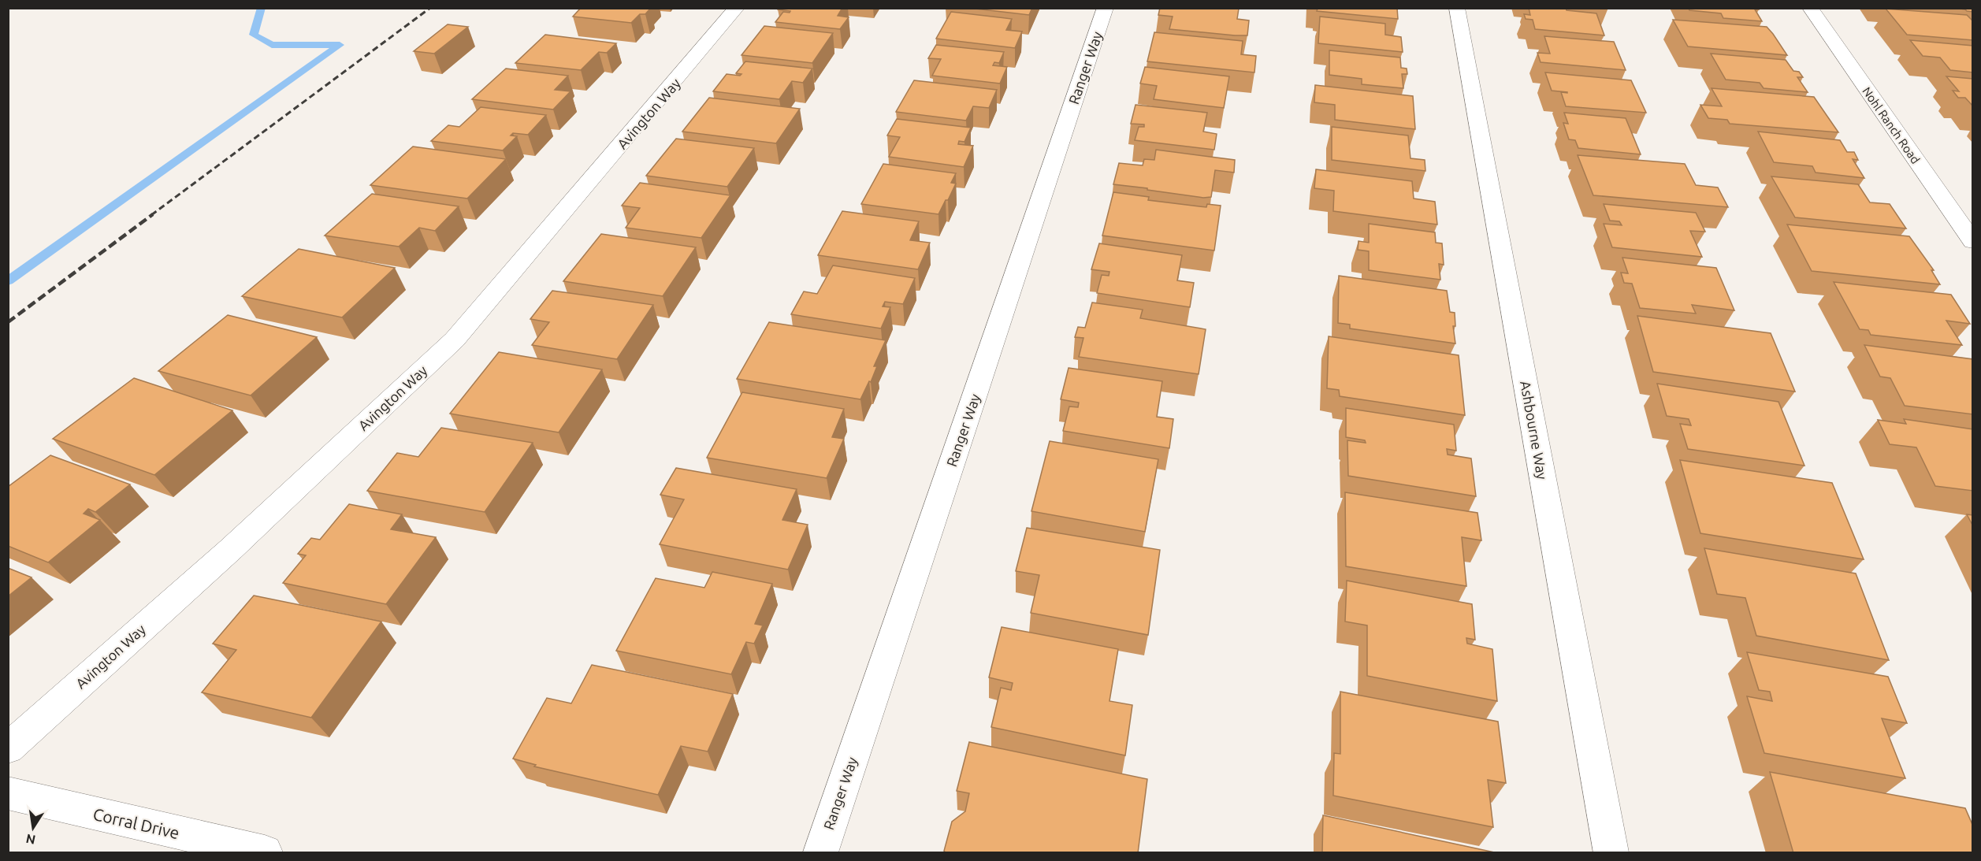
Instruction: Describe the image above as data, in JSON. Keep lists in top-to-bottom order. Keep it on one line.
{"streets":{"street":["Ranger Way","Avington Way","Nohl Ranch Road","Ashbourne Way","Corral Drive"]},"north":"bottom"}
